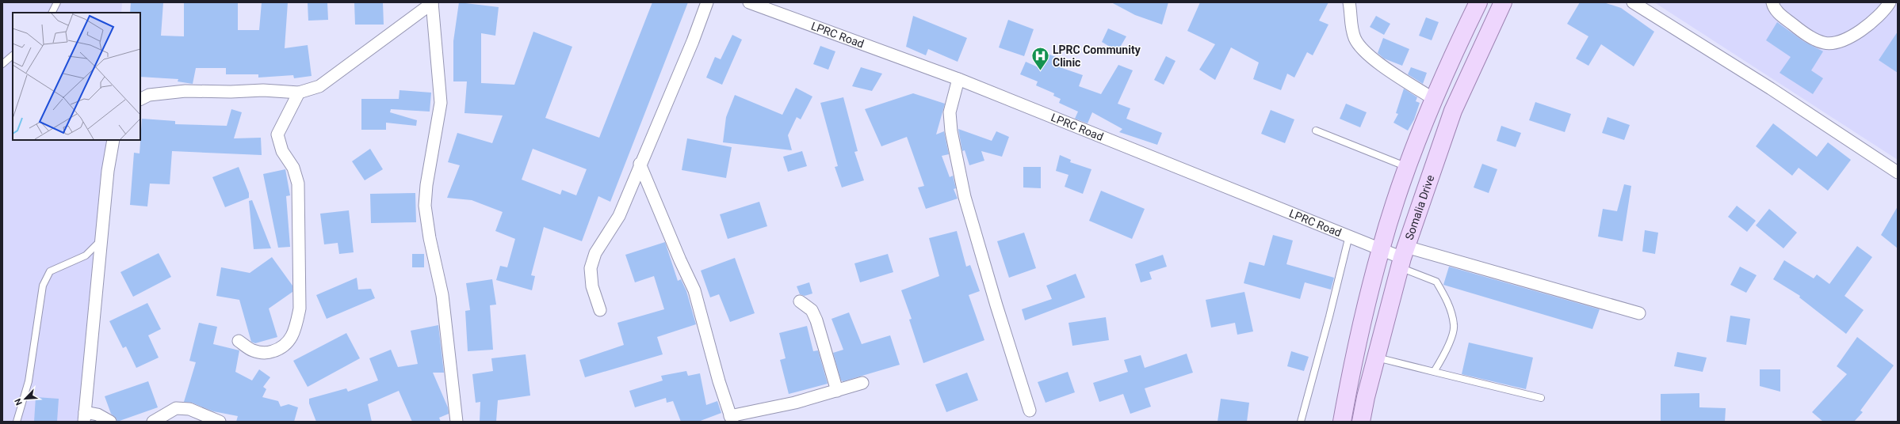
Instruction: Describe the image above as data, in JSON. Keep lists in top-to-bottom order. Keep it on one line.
{"streets":{"main road":["Somalia Drive"],"street":["LPRC Road"]},"crossings":[["LPRC Road","Somalia Drive"]],"places":{"hospital":["LPRC Community Clinic"]},"north":"bottom left"}
